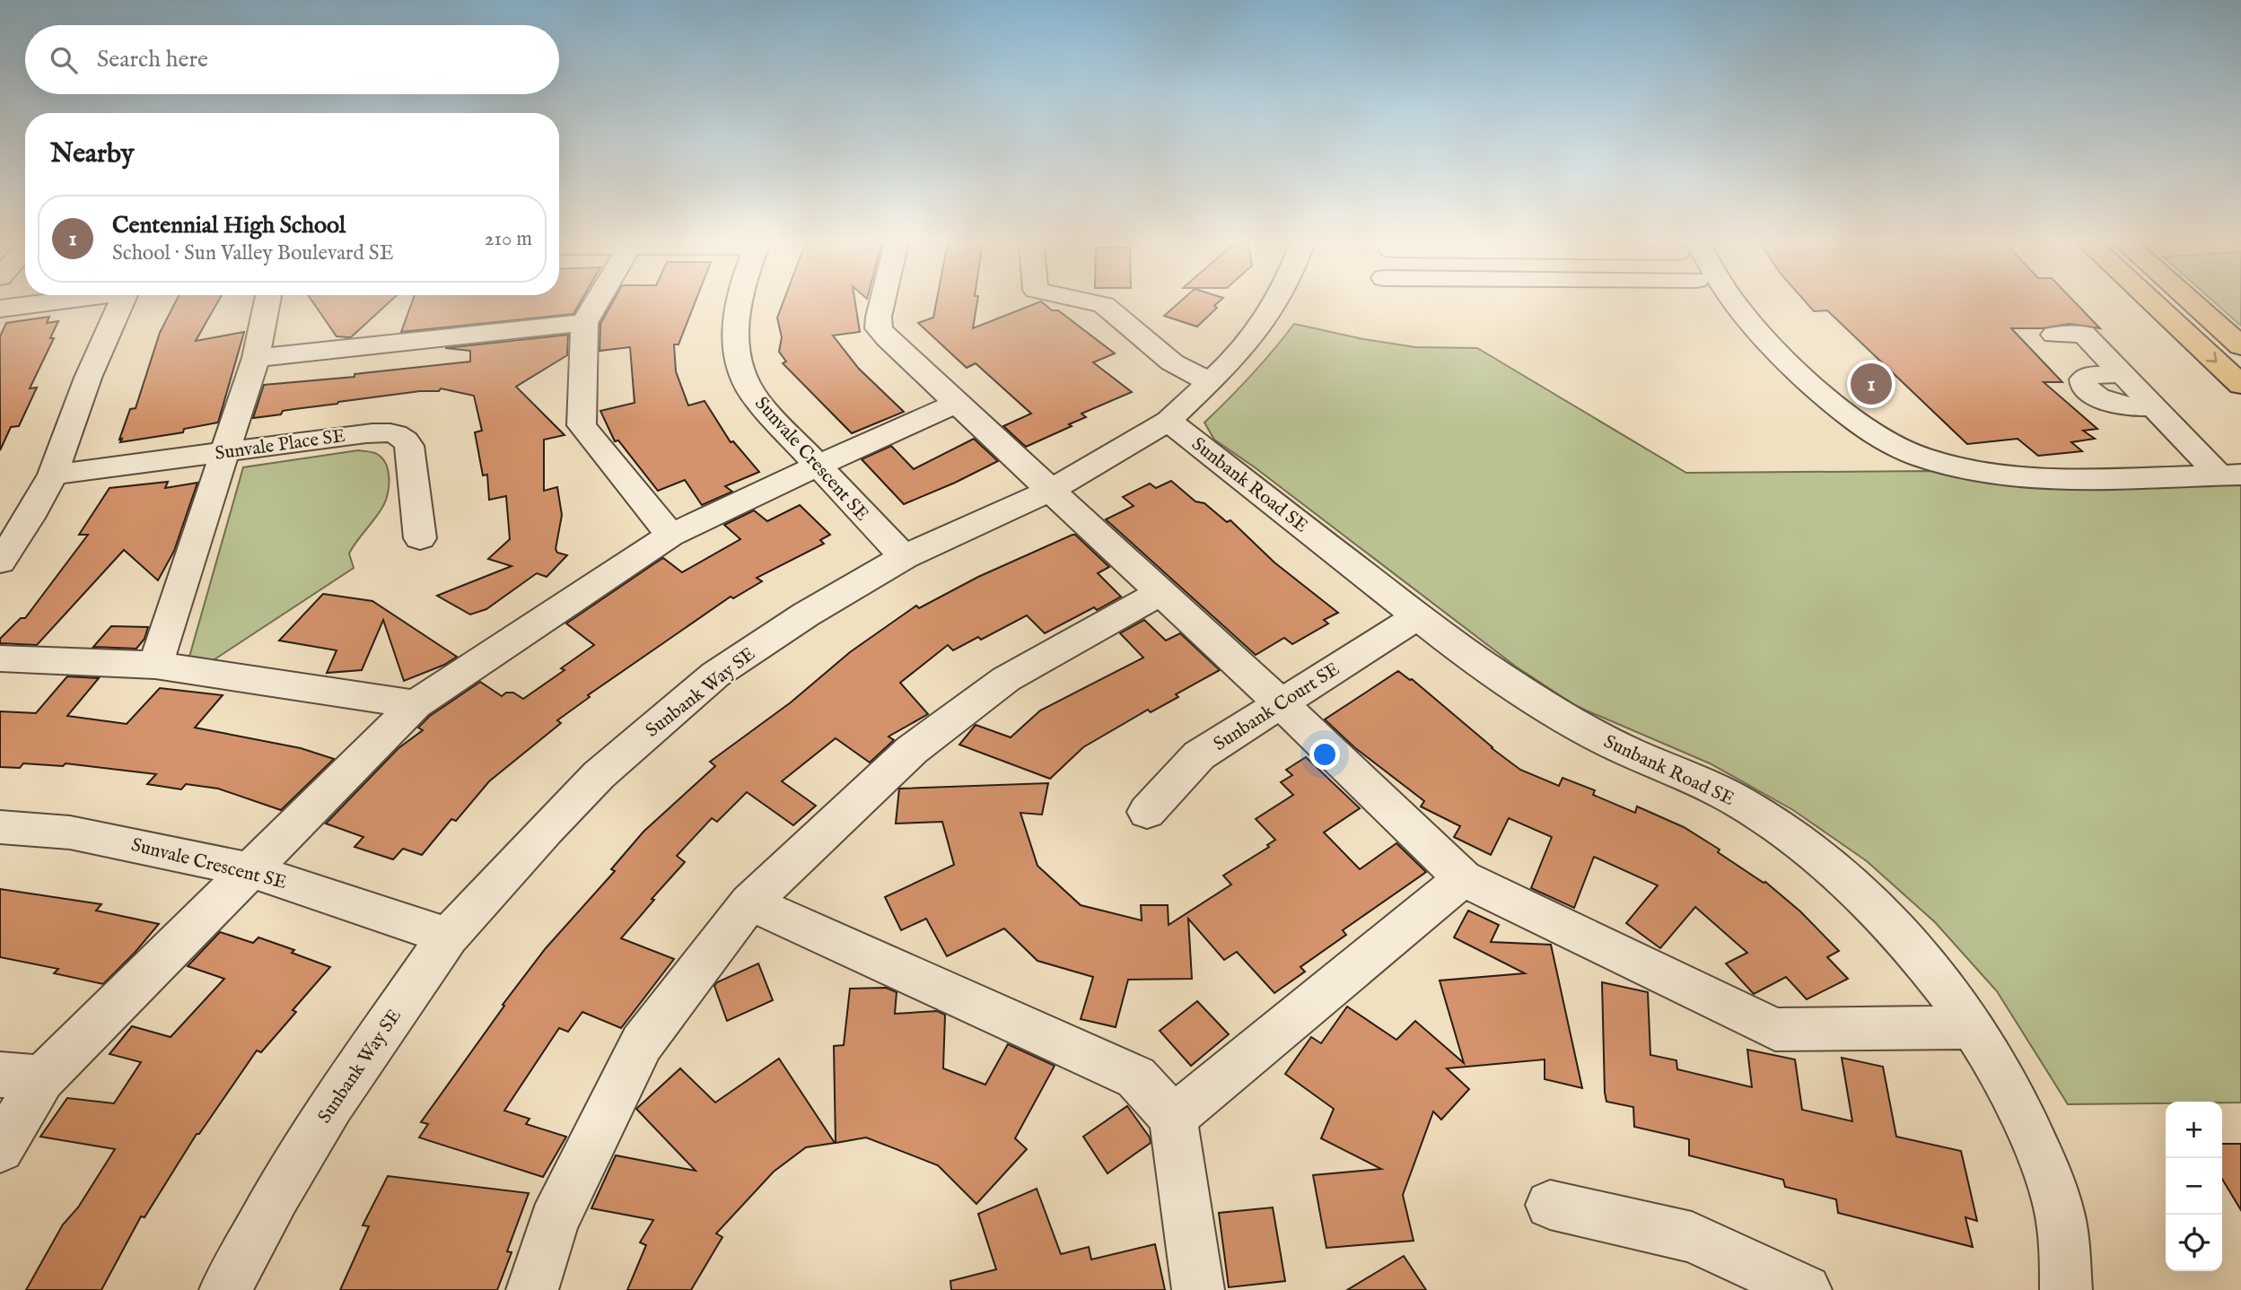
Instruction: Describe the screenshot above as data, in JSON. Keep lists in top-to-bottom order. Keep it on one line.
{"streets":{"street":["Sunvale Place SE","Sunvale Crescent SE","Sunbank Road SE","Sunbank Way SE","Sunbank Court SE"]},"crossings":[["Sunvale Crescent SE","Sunbank Way SE"],["Sunbank Road SE","Sunbank Way SE"],["Sunbank Road SE","Sunbank Court SE"]],"page":{"search":"Search here","heading":"Nearby","list":[{"mark":"1","name":"Centennial High School","note":"School · Sun Valley Boulevard SE","value":"210 m"}],"pins":"1","map_buttons":["+","−"]}}
